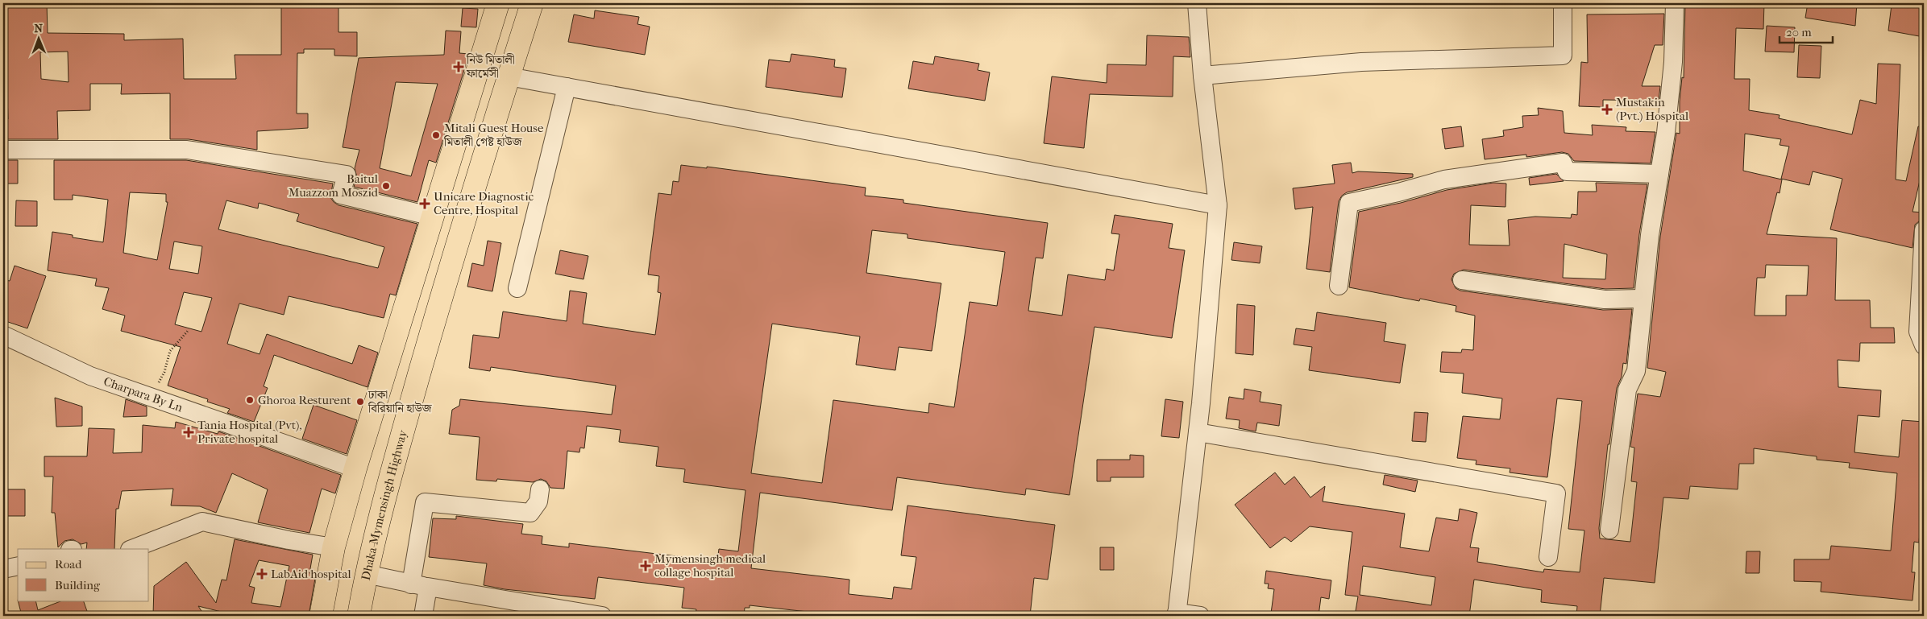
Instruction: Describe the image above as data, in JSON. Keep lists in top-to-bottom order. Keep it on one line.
{"streets":{"main road":["Dhaka-Mymensingh Highway"],"street":["Charpara By Ln"]},"places":{"health":["নিউ মিতালী ফার্মেসী","Mustakin (Pvt.) Hospital","Unicare Diagnostic Centre, Hospital","Tania Hospital (Pvt), Private hospital","Mymensingh medical collage hospital","LabAid hospital"],"other":["Mitali Guest House মিতালী গেষ্ট হাউজ","Baitul Muazzom Moszid","Ghoroa Resturent","ঢাকা বিরিয়ানি হাউজ"]},"legend":["Road","Building"],"scale_bar":"20 m","north":"top"}
